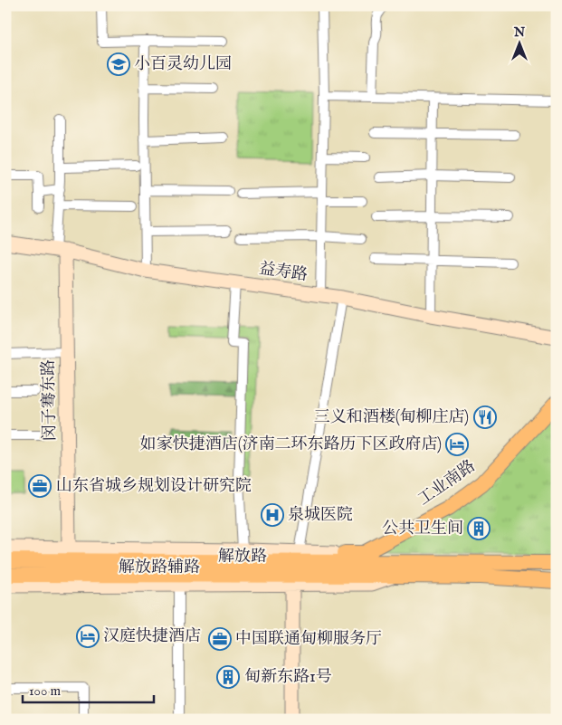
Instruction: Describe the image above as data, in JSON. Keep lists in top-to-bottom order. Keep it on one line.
{"streets":{"main road":["工业南路","解放路"],"street":["益寿路","闵子骞东路","解放路辅路"]},"crossings":[["益寿路","闵子骞东路"],["闵子骞东路","解放路辅路"],["工业南路","解放路"],["工业南路","解放路辅路"],["解放路","解放路辅路"]],"places":{"school or university":["小百灵幼儿园"],"restaurant":["三义和酒楼(甸柳庄店)"],"hotel":["如家快捷酒店(济南二环东路历下区政府店)","汉庭快捷酒店"],"office":["山东省城乡规划设计研究院","中国联通甸柳服务厅"],"hospital":["泉城医院"],"building":["公共卫生间","甸新东路1号"]},"scale_bar":"100 m","north":"top"}
